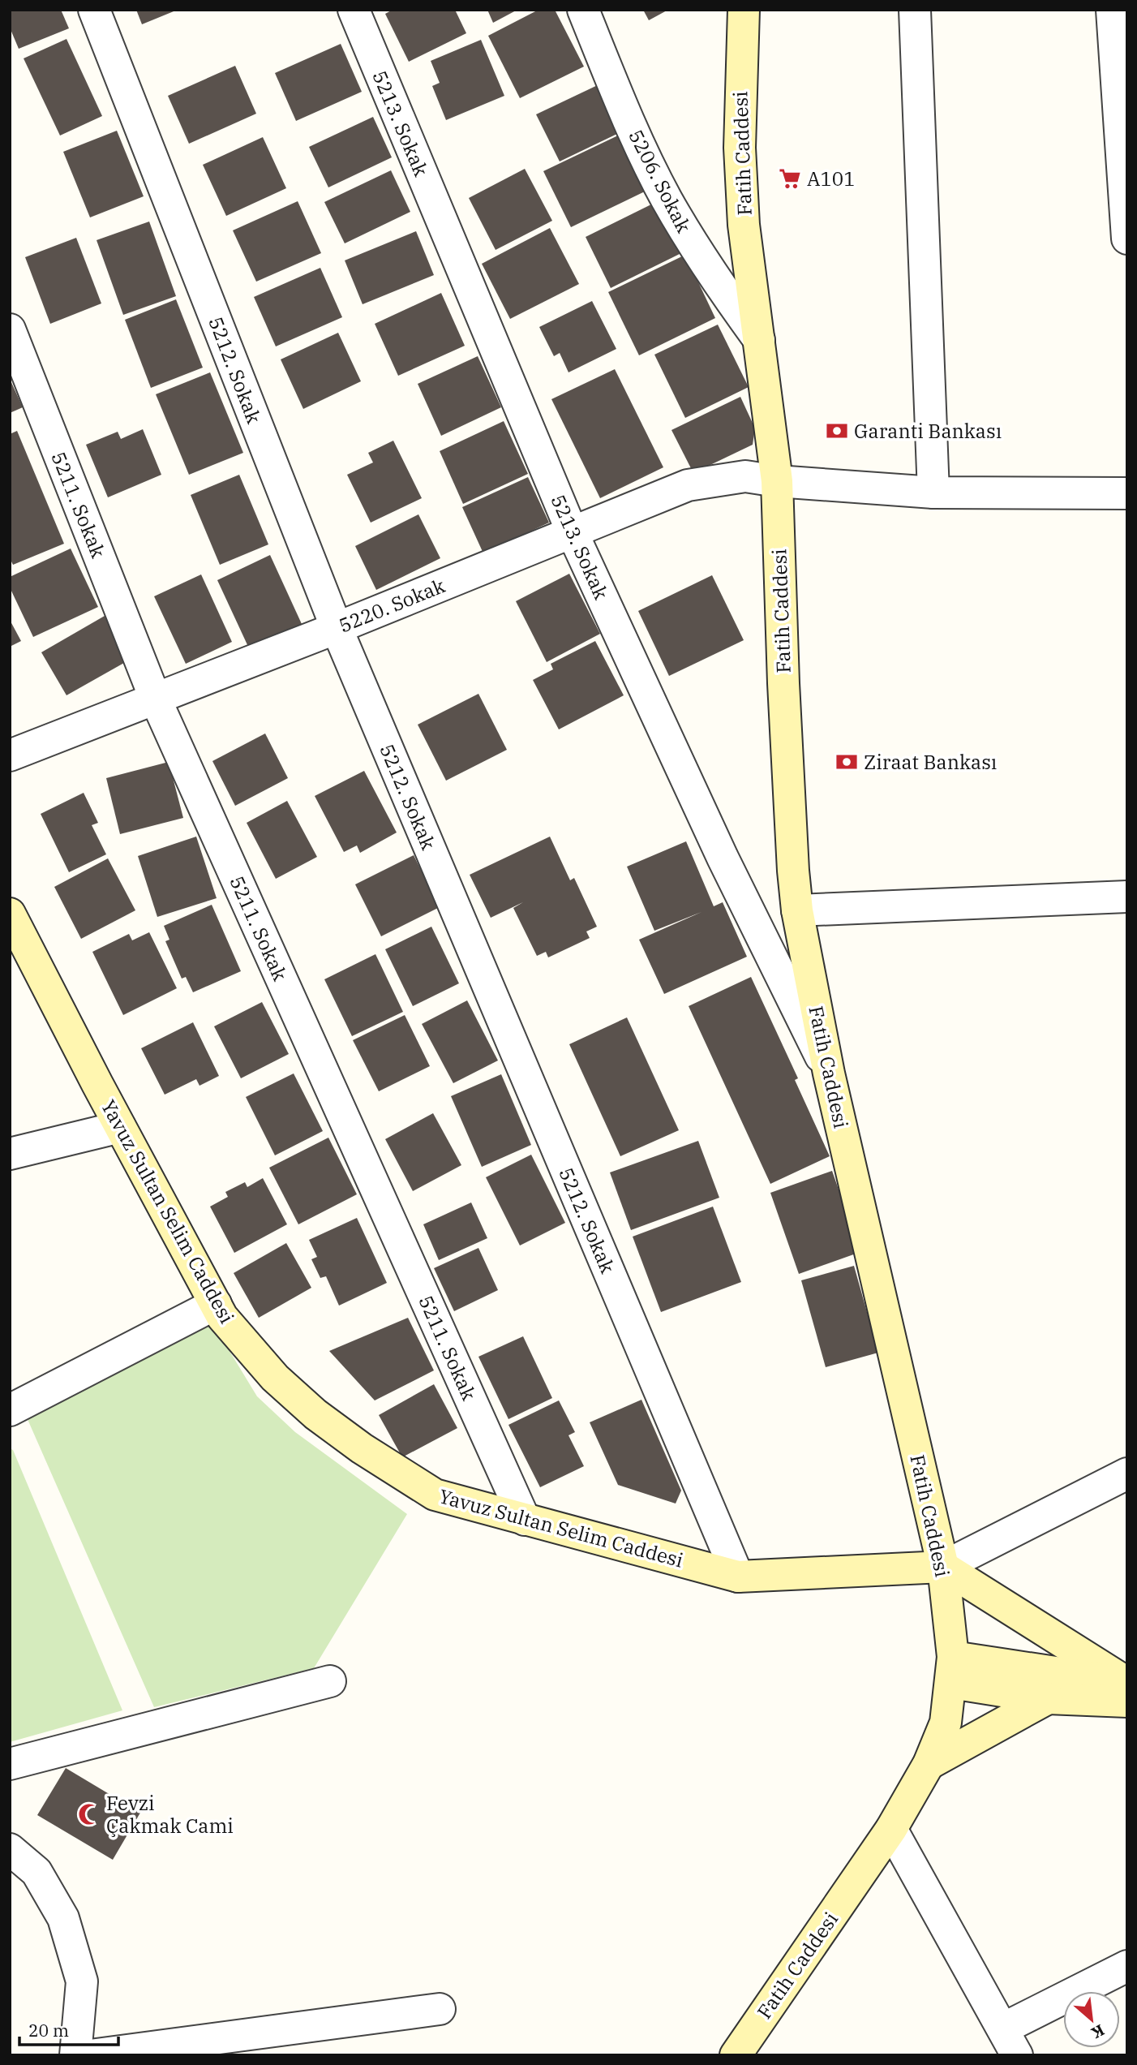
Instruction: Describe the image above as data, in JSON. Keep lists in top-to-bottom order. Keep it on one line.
{"streets":{"main road":["Fatih Caddesi","Yavuz Sultan Selim Caddesi"],"street":["5213. Sokak","5206. Sokak","5212. Sokak","5211. Sokak","5220. Sokak"]},"crossings":[["5213. Sokak","Fatih Caddesi"],["5213. Sokak","5220. Sokak"],["Fatih Caddesi","5206. Sokak"],["Fatih Caddesi","5220. Sokak"],["Fatih Caddesi","Yavuz Sultan Selim Caddesi"],["5212. Sokak","5220. Sokak"],["5212. Sokak","Yavuz Sultan Selim Caddesi"],["5211. Sokak","5220. Sokak"],["5211. Sokak","Yavuz Sultan Selim Caddesi"]],"places":{"supermarket":["A101"],"bank":["Garanti Bankası","Ziraat Bankası"],"mosque":["Fevzi Çakmak Cami"]},"scale_bar":"20 m","north":"bottom right"}
